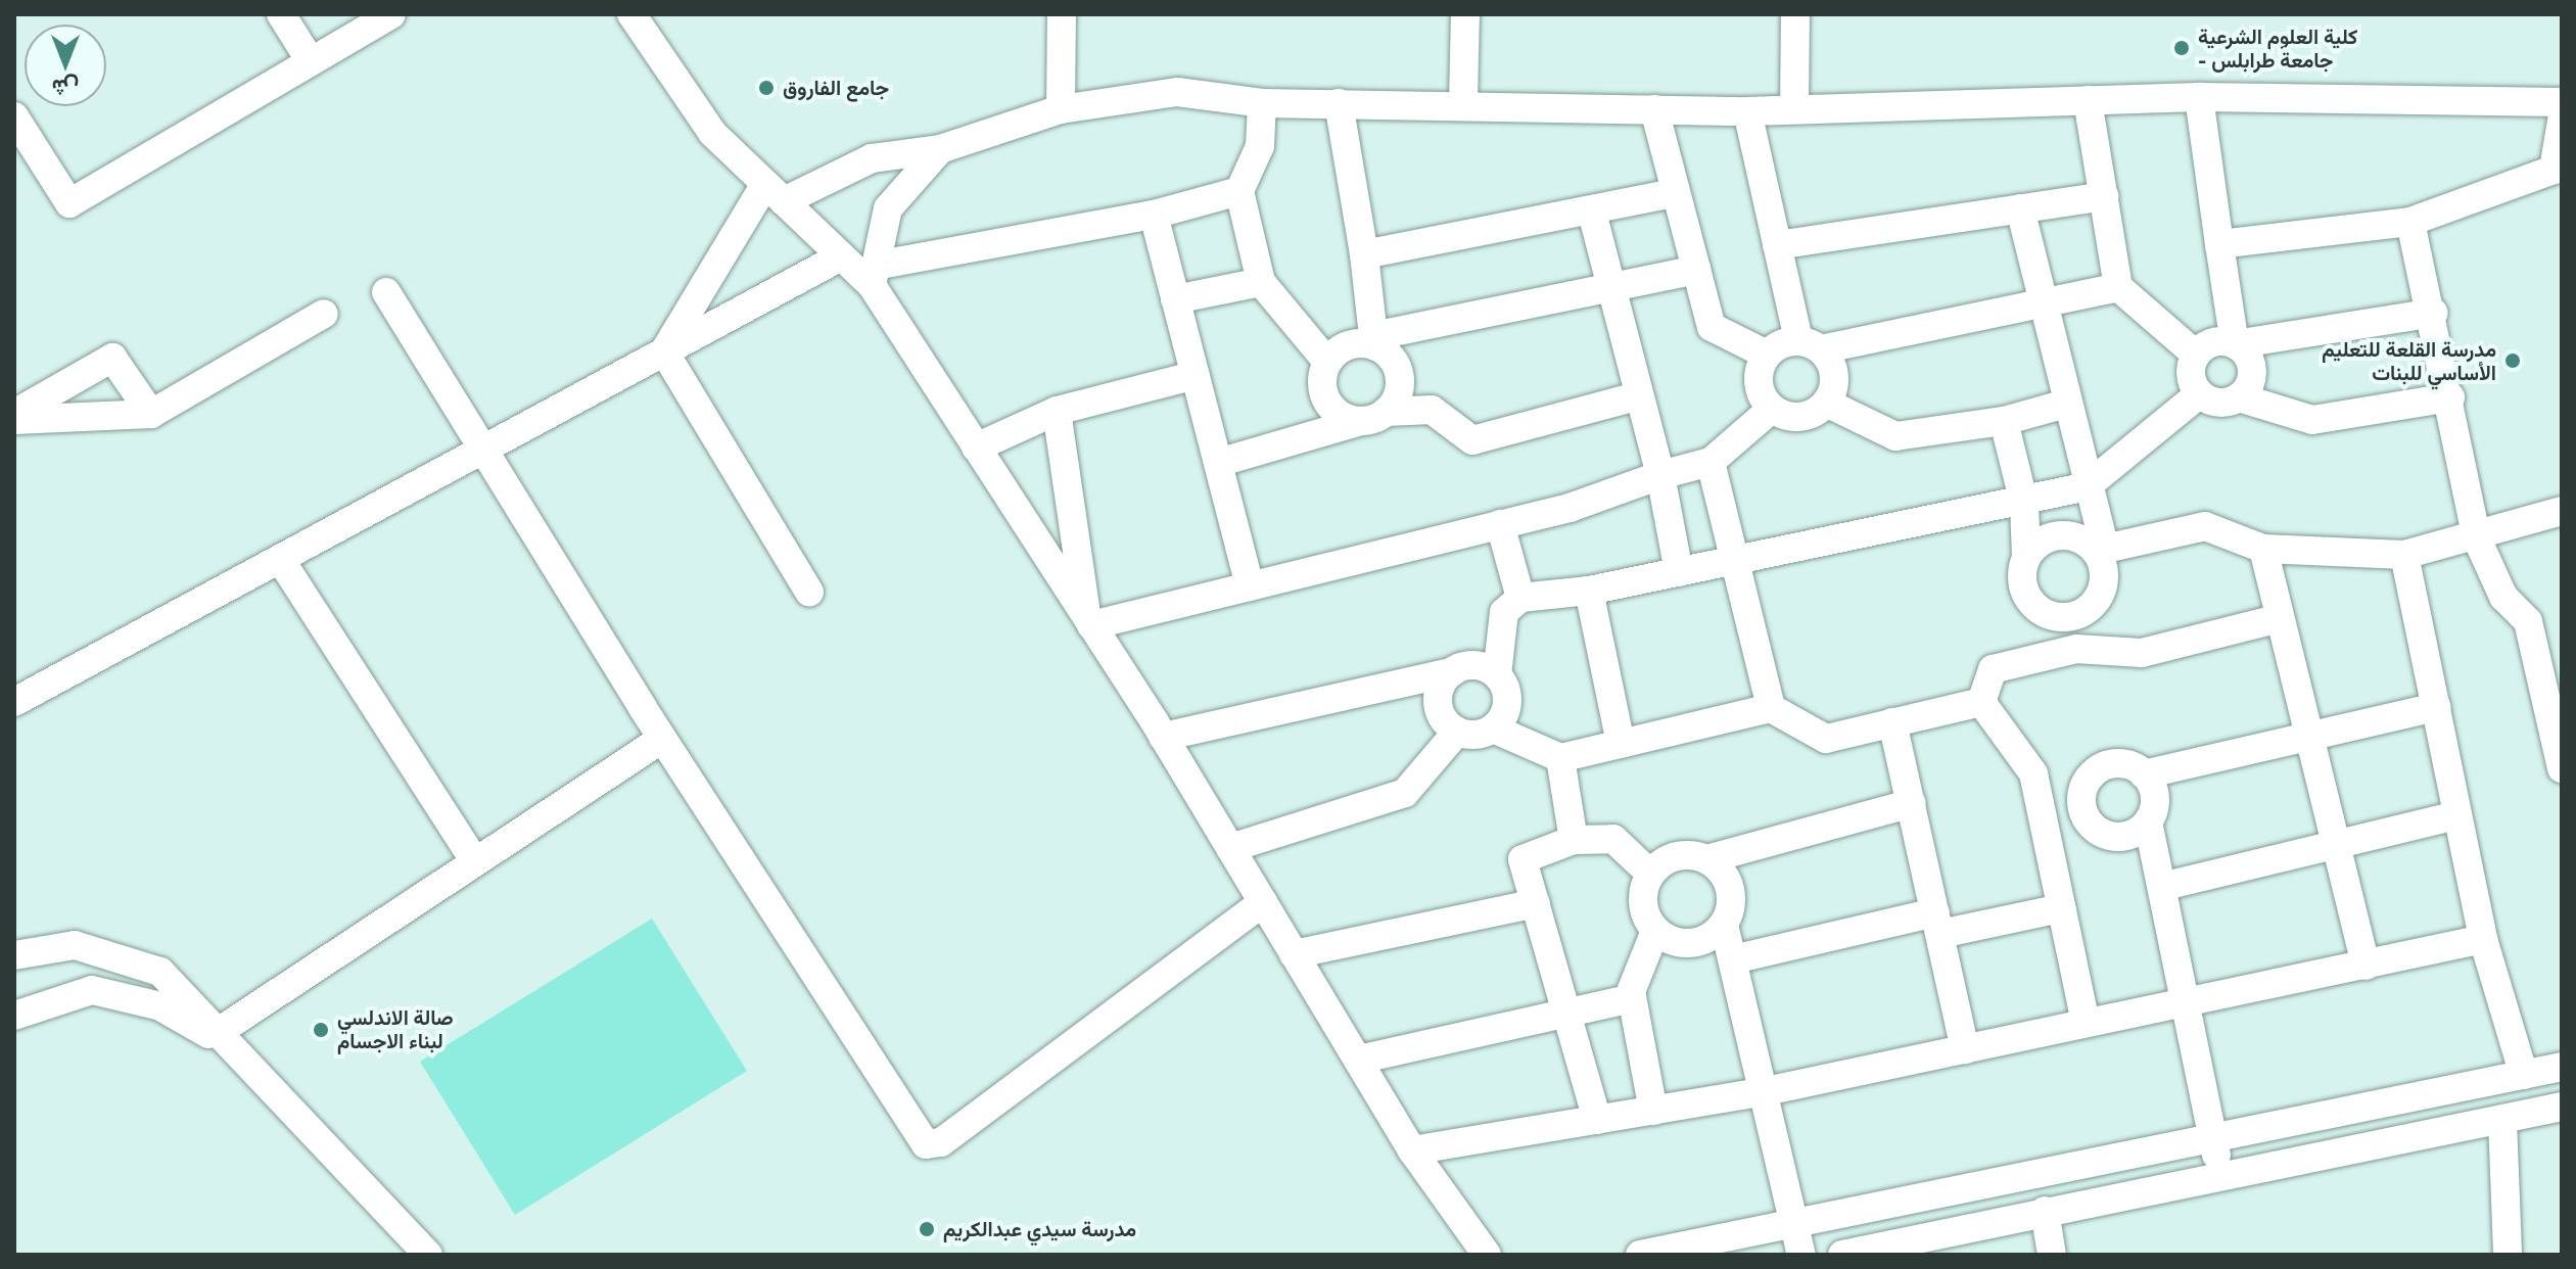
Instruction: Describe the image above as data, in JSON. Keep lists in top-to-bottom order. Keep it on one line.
{"places":["كلية العلوم الشرعية - جامعة طرابلس","جامع الفاروق","مدرسة القلعة للتعليم الأساسي للبنات","صالة الاندلسي لبناء الاجسام","مدرسة سيدي عبدالكريم"],"north":"bottom"}
